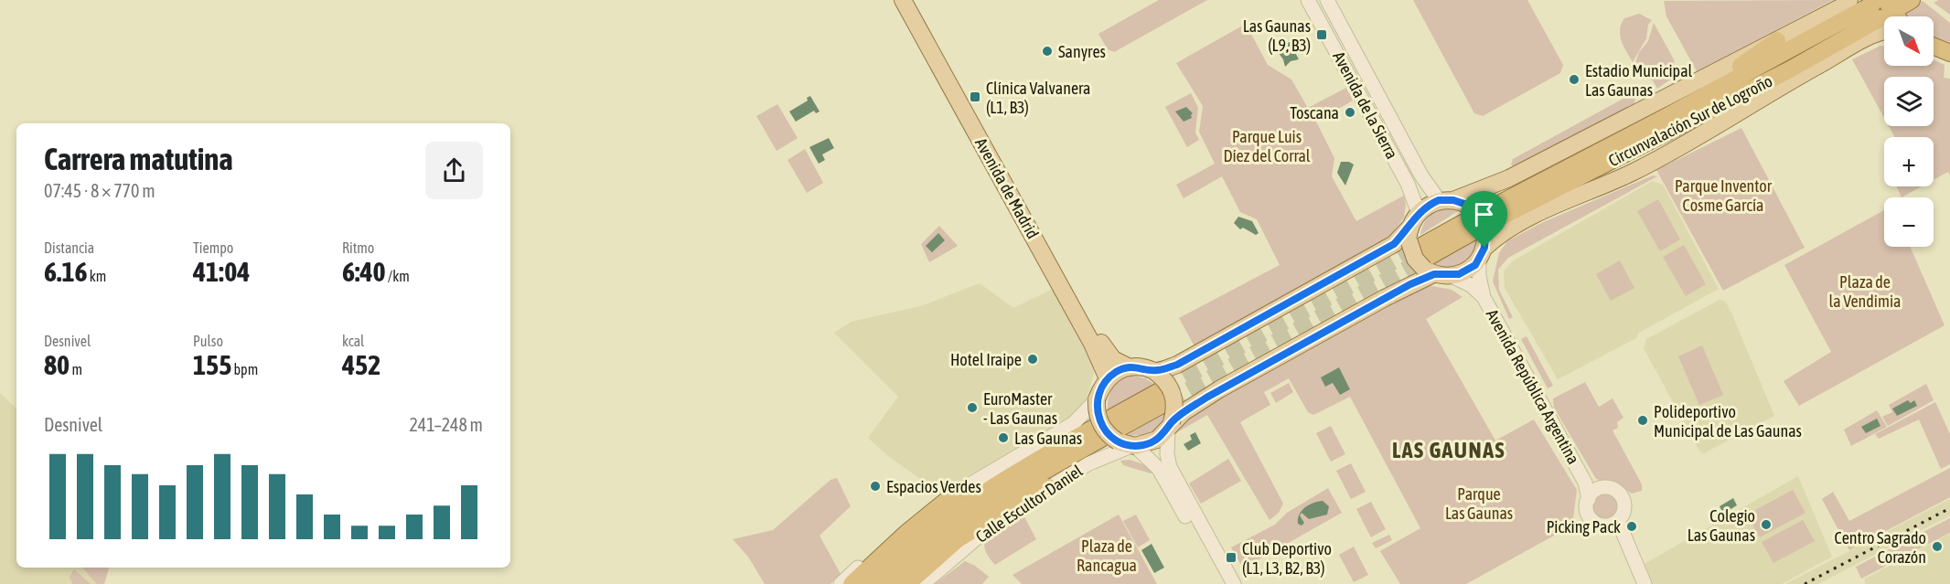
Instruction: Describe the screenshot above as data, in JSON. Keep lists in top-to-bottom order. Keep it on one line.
{"streets":{"highway":["Circunvalación Sur de Logroño"],"main road":["Avenida de la Sierra","Avenida de Madrid","Avenida República Argentina","Calle Escultor Daniel"]},"crossings":[["Avenida de la Sierra","Avenida República Argentina"],["Avenida de Madrid","Calle Escultor Daniel"]],"districts":["LAS GAUNAS"],"parks":["Parque Luis Díez del Corral","Parque Inventor Cosme García","Plaza de la Vendimia","Parque Las Gaunas","Plaza de Rancagua"],"places":{"transit":["Las Gaunas (L9, B3)","Clínica Valvanera (L1, B3)","Club Deportivo (L1, L3, B2, B3)"],"other":["Sanyres","Estadio Municipal Las Gaunas","Toscana","Hotel Iraipe","EuroMaster - Las Gaunas","Polideportivo Municipal de Las Gaunas","Las Gaunas","Espacios Verdes","Colegio Las Gaunas","Picking Pack","Centro Sagrado Corazón"]},"north":"bottom right","page":{"map_buttons":["+","−"],"heading":["Carrera matutina","07:45 · 8 × 770 m"],"stats":[["Distancia","6.16 km"],["Tiempo","41:04"],["Ritmo","6:40 /km"],["Desnivel","80 m"],["Pulso","155 bpm"],["kcal","452"]],"chart":["Desnivel","241–248 m"]}}
